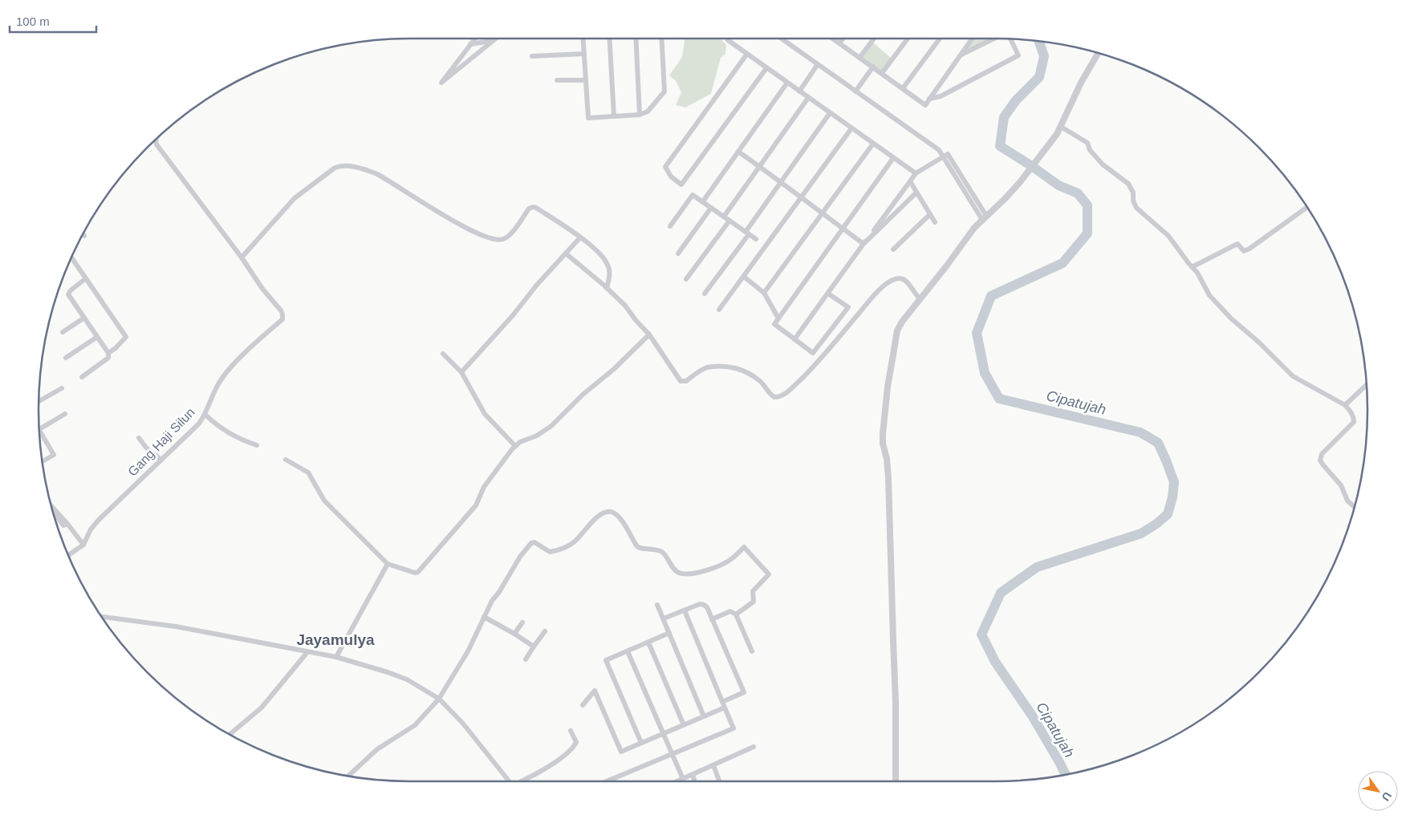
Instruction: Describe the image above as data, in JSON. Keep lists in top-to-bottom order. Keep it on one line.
{"streets":{"street":["Gang Haji Silun"]},"districts":["Jayamulya"],"water":["Cipatujah"],"scale_bar":"100 m","north":"bottom right"}
